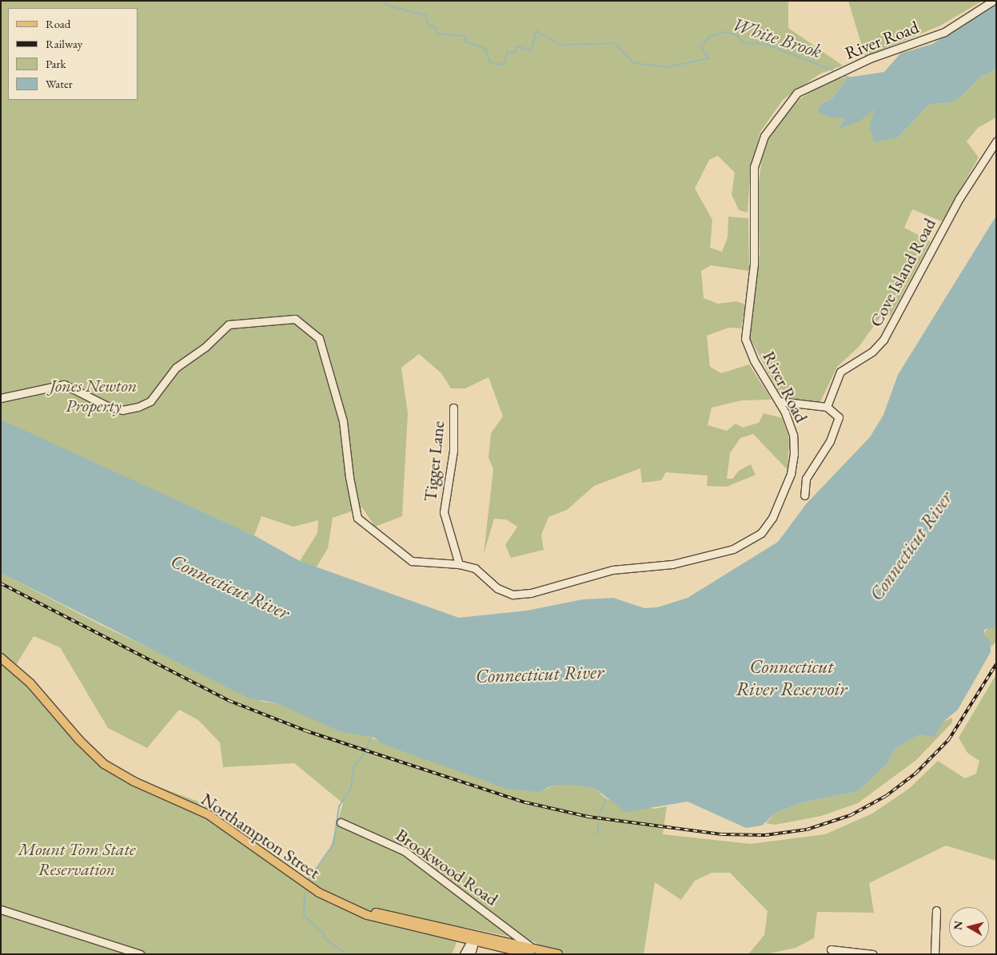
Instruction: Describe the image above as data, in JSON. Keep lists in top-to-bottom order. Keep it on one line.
{"streets":{"main road":["Northampton Street"],"street":["River Road","Cove Island Road","Tigger Lane","Brookwood Road"]},"crossings":[["River Road","Tigger Lane"],["Northampton Street","Brookwood Road"]],"water":["White Brook","Connecticut River","Connecticut River Reservoir"],"parks":["Jones Newton Property","Mount Tom State Reservation"],"legend":["Road","Railway","Park","Water"],"north":"left"}
